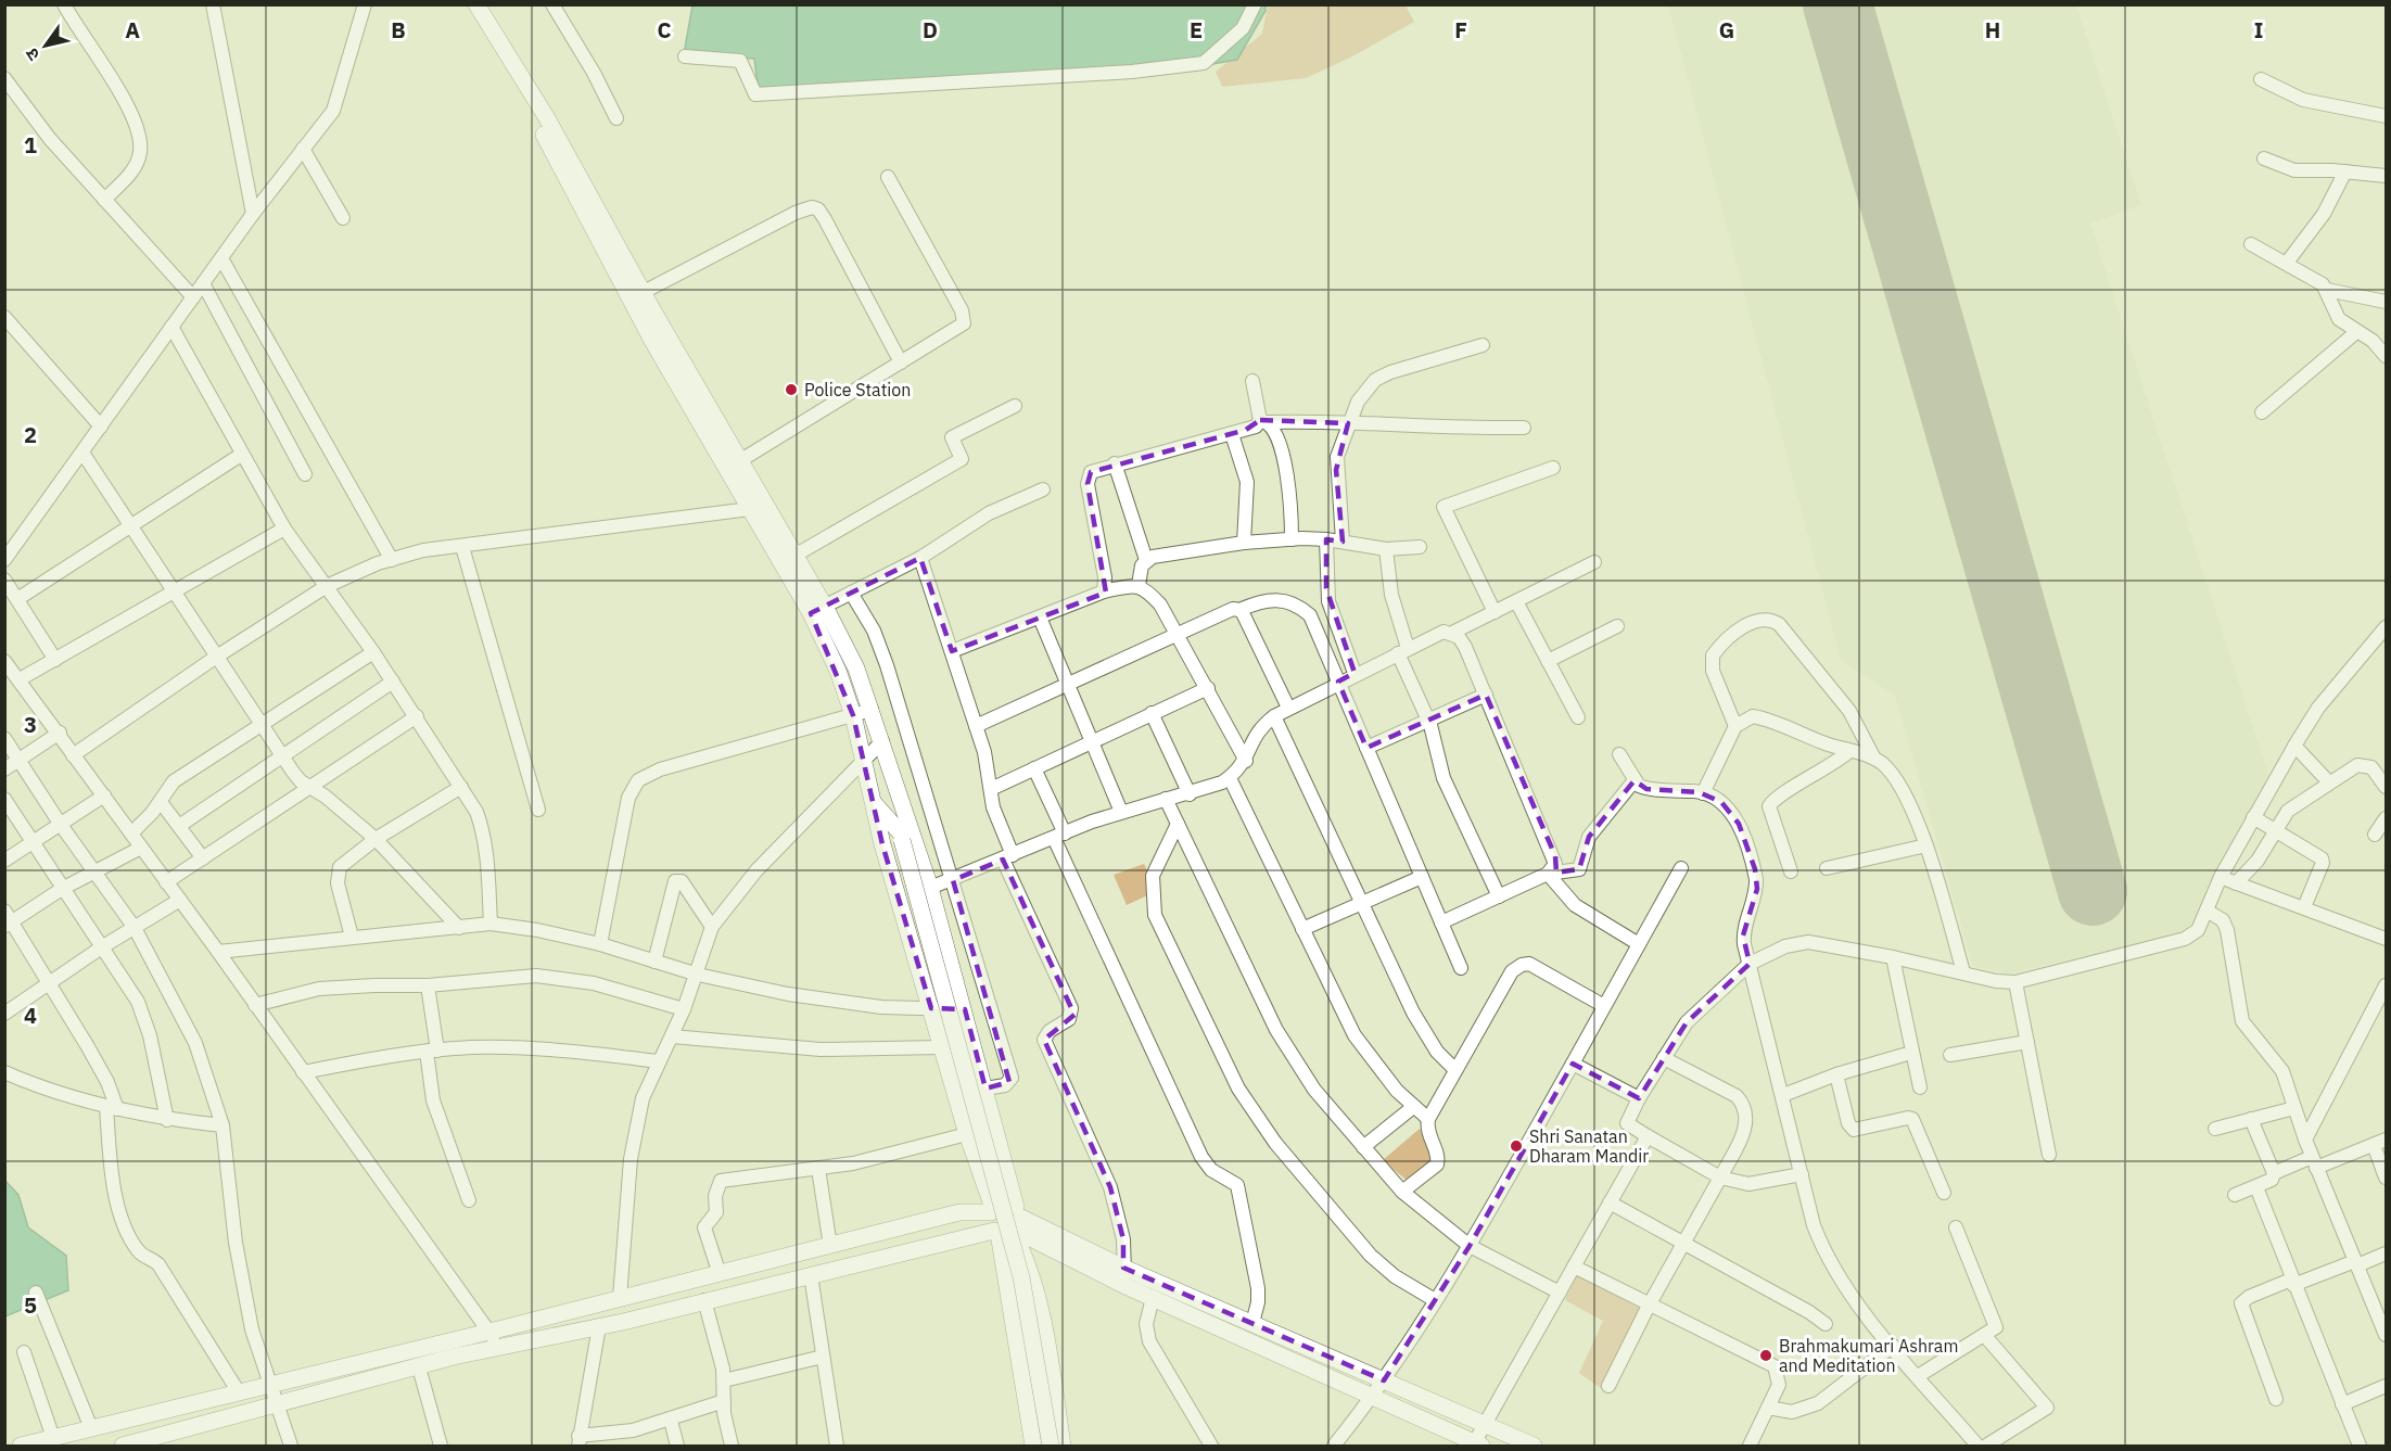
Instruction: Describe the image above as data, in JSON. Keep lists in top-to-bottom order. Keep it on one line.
{"places":["Police Station","Shri Sanatan Dharam Mandir","Brahmakumari Ashram and Meditation"],"north":"bottom left","grid":{"columns":["A","B","C","D","E","F","G","H","I"],"rows":["1","2","3","4","5"]}}
